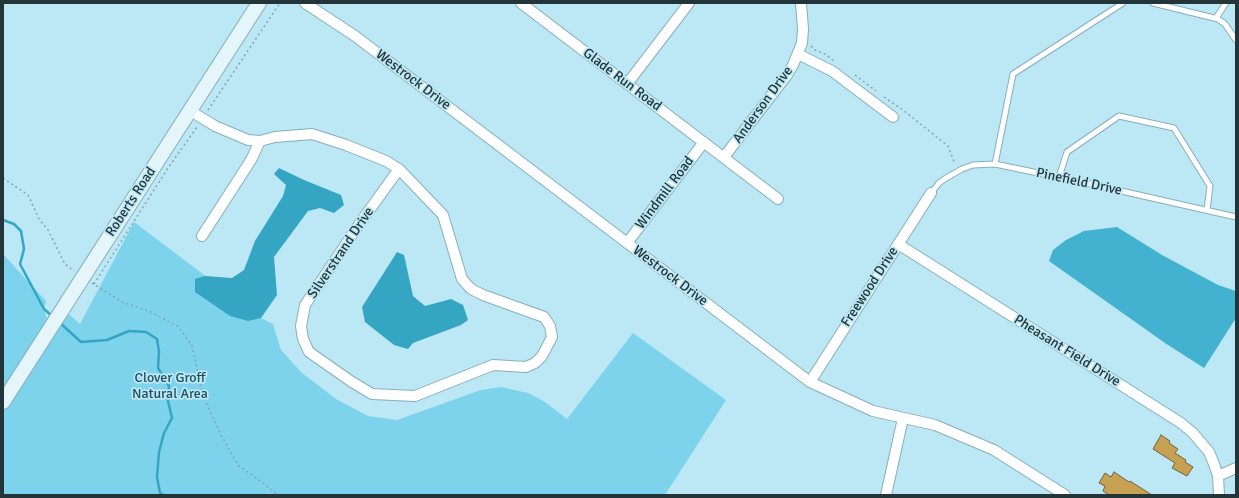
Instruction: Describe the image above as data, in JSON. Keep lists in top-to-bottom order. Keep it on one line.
{"streets":{"main road":["Roberts Road"],"street":["Westrock Drive","Glade Run Road","Anderson Drive","Windmill Road","Silverstrand Drive","Freewood Drive","Pheasant Field Drive"],"lane":["Pinefield Drive"]},"crossings":[["Westrock Drive","Windmill Road"],["Westrock Drive","Freewood Drive"],["Glade Run Road","Anderson Drive"],["Glade Run Road","Windmill Road"],["Pinefield Drive","Freewood Drive"],["Freewood Drive","Pheasant Field Drive"]],"parks":["Clover Groff Natural Area"]}
